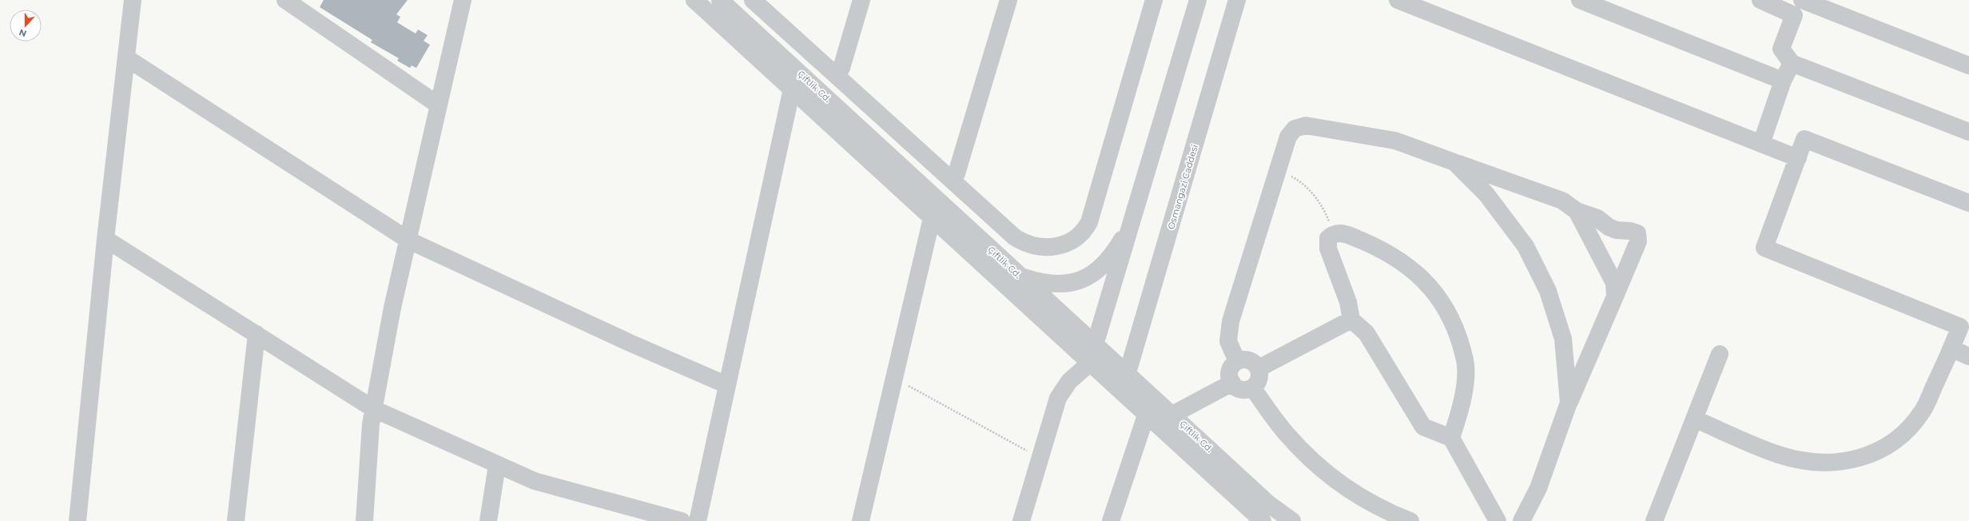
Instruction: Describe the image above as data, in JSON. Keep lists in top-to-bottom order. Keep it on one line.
{"streets":{"street":["Çiftlik Cd.","Osmangazi Caddesi"]},"crossings":[["Çiftlik Cd.","Osmangazi Caddesi"]],"north":"bottom"}
